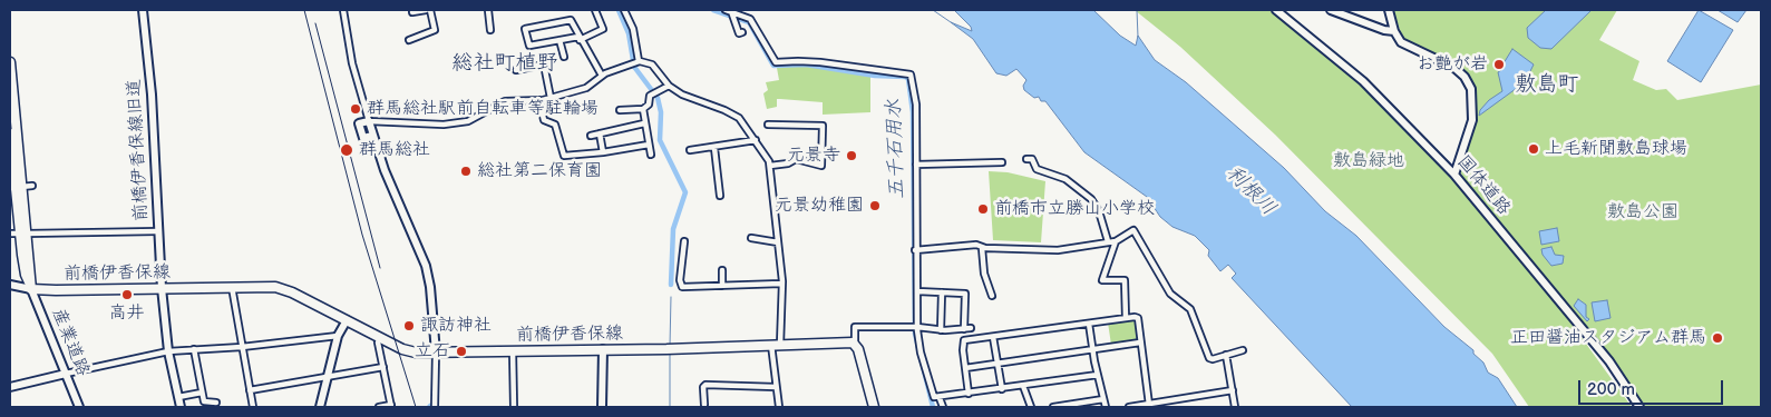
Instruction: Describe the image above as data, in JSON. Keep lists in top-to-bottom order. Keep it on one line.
{"streets":{"main road":["前橋伊香保線"],"street":["前橋伊香保線旧道","国体道路","産業道路"]},"crossings":[["前橋伊香保線旧道","前橋伊香保線"],["前橋伊香保線","産業道路"]],"districts":["総社町植野","敷島町"],"water":["五千石用水","利根川"],"parks":["敷島緑地","敷島公園"],"places":["お艶が岩","群馬総社駅前自転車等駐輪場","上毛新聞敷島球場","群馬総社","元景寺","総社第二保育園","元景幼稚園","前橋市立勝山小学校","高井","諏訪神社","正田醤油スタジアム群馬","立石"],"scale_bar":"200 m"}
